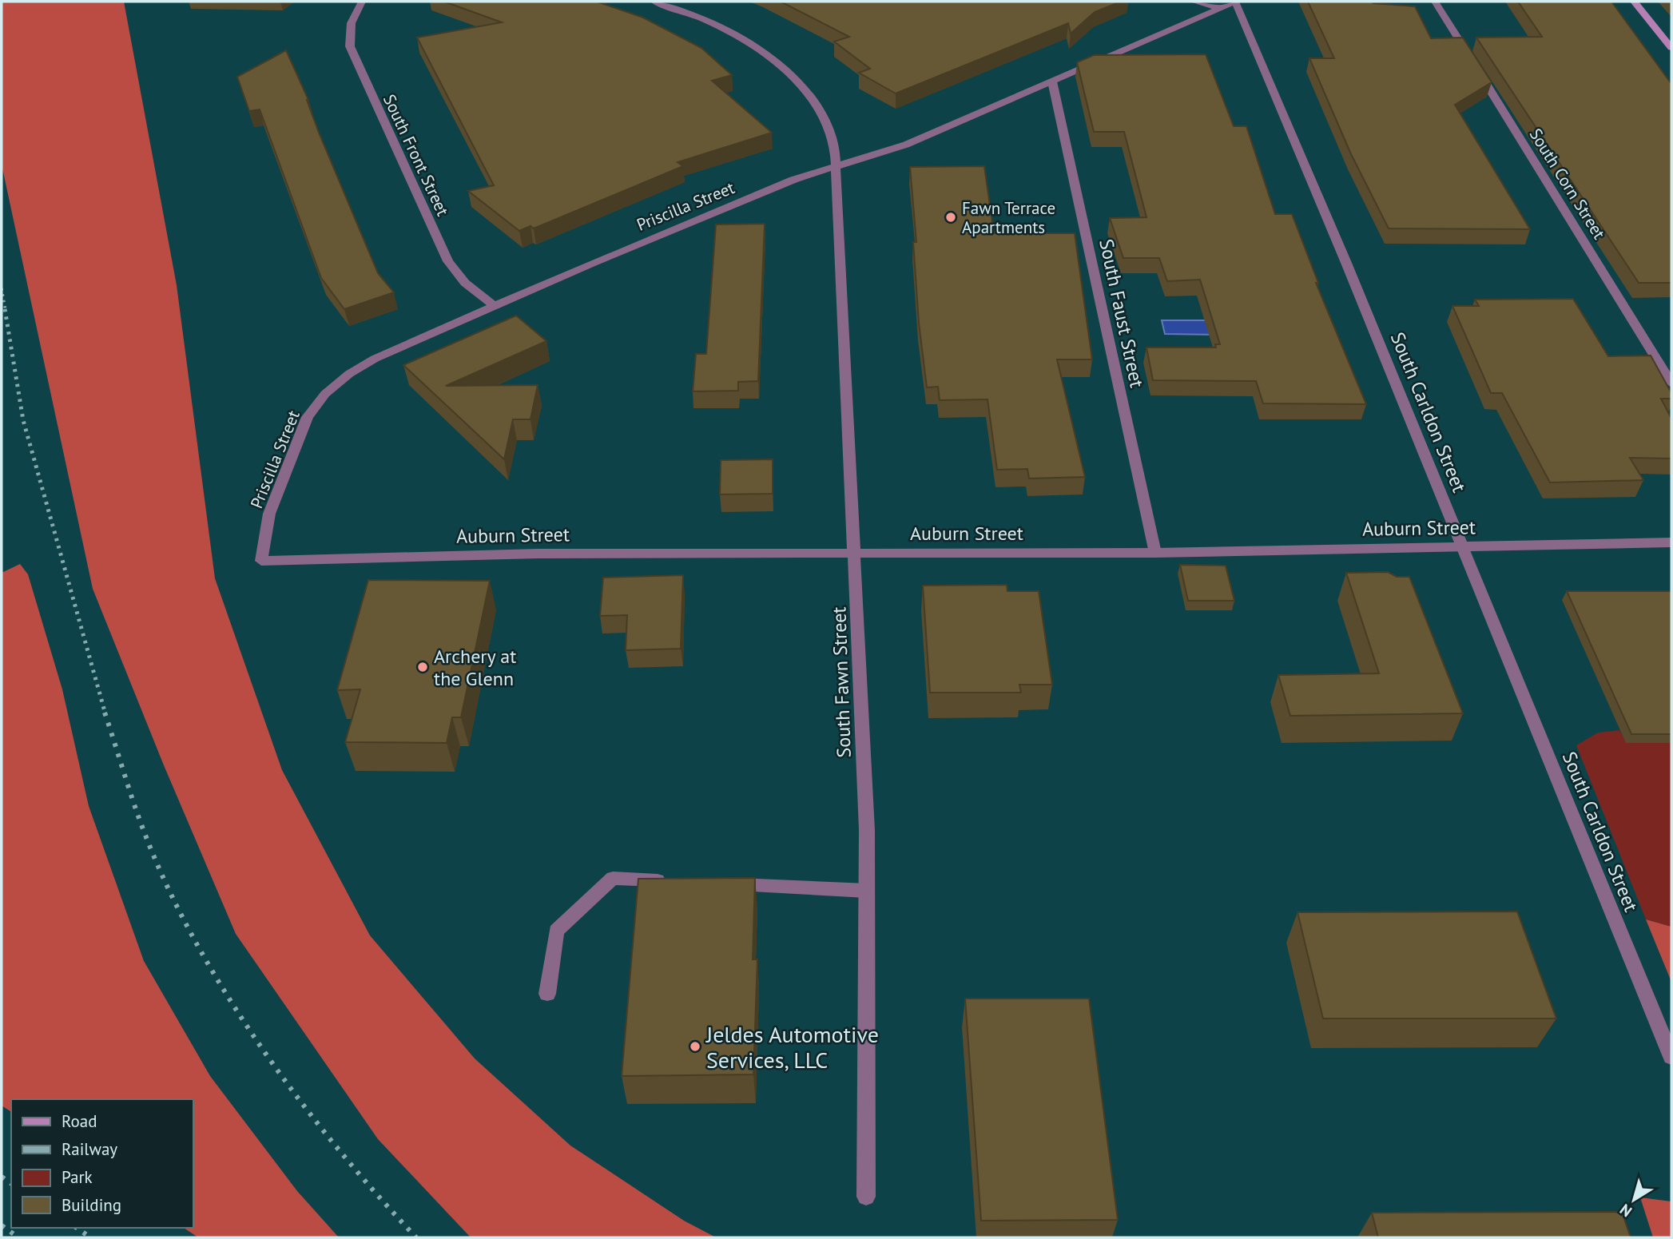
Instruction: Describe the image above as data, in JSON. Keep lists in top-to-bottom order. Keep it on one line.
{"streets":{"street":["South Front Street","South Corn Street","Priscilla Street","South Faust Street","South Carldon Street","Auburn Street","South Fawn Street"]},"crossings":[["South Front Street","Priscilla Street"],["Priscilla Street","South Faust Street"],["Priscilla Street","South Carldon Street"],["Priscilla Street","Auburn Street"],["Priscilla Street","South Fawn Street"],["South Faust Street","Auburn Street"],["South Carldon Street","Auburn Street"],["Auburn Street","South Fawn Street"]],"places":["Fawn Terrace Apartments","Archery at the Glenn","Jeldes Automotive Services, LLC"],"legend":["Road","Railway","Park","Building"],"north":"bottom left"}
